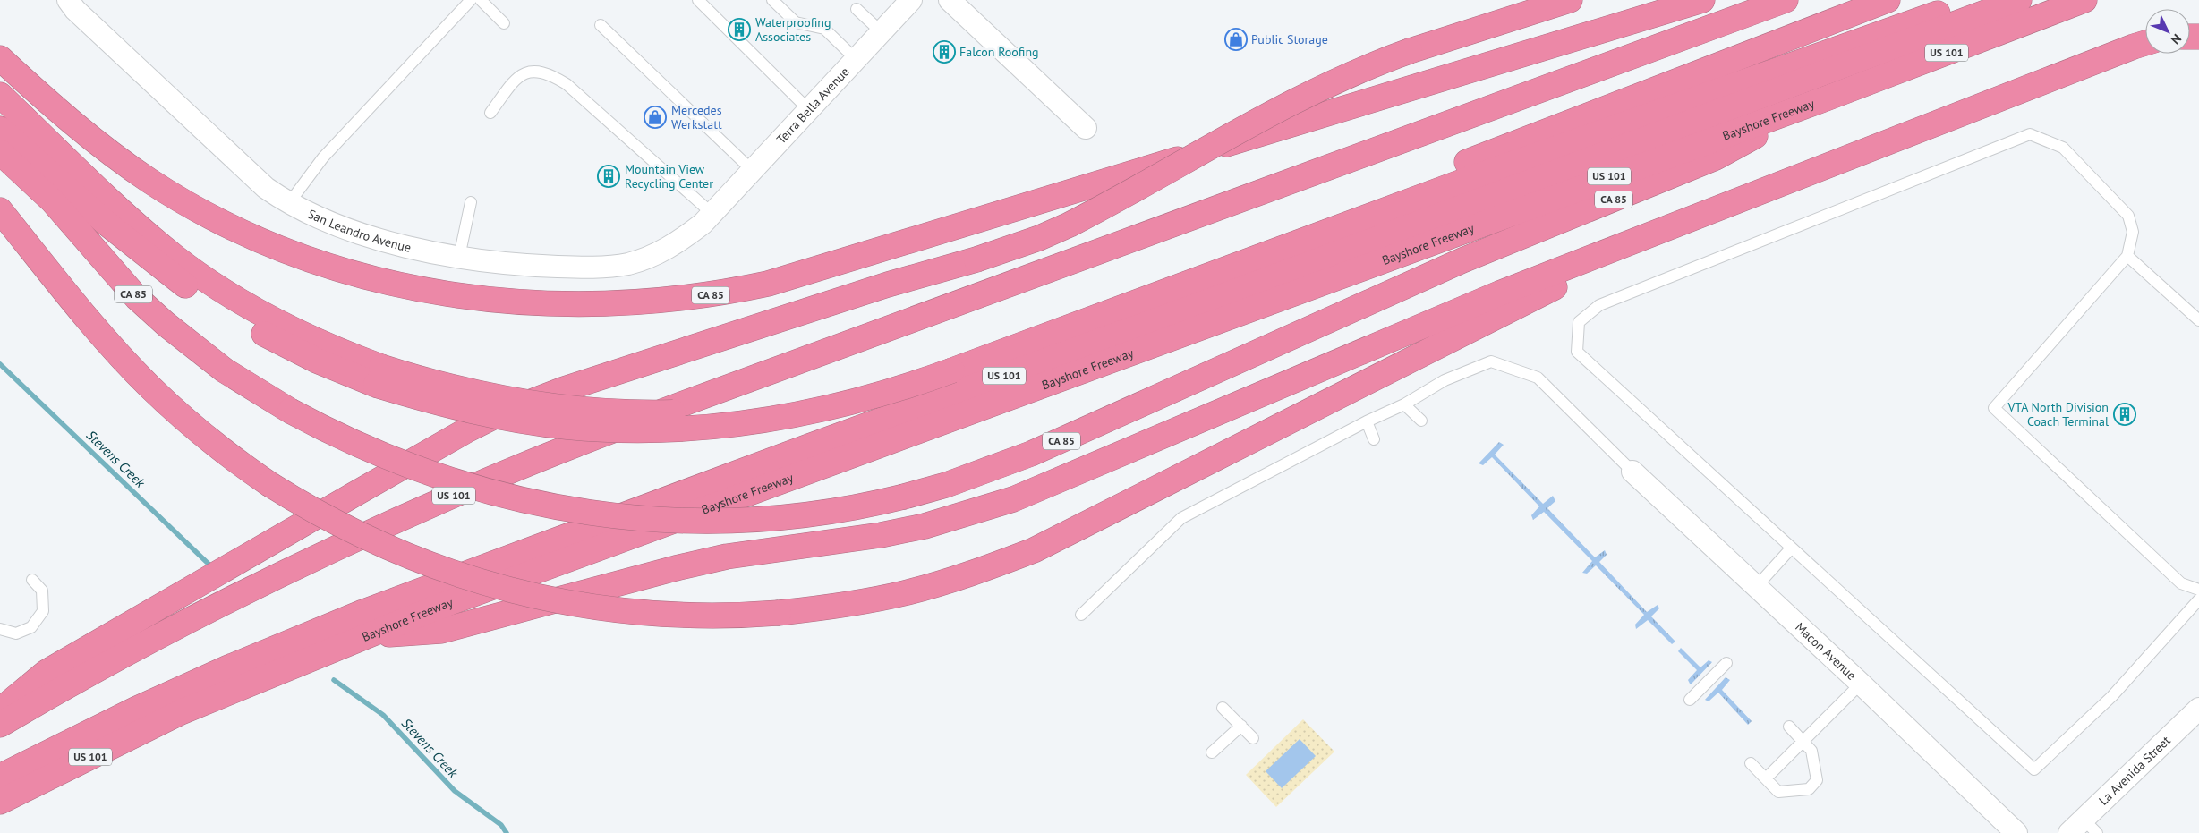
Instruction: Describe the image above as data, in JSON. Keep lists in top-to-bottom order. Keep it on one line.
{"streets":{"highway":["US 101","Bayshore Freeway","CA 85"],"street":["Terra Bella Avenue","San Leandro Avenue","Macon Avenue","La Avenida Street"]},"crossings":[["Terra Bella Avenue","San Leandro Avenue"],["Bayshore Freeway","CA 85"]],"water":["Stevens Creek"],"places":{"building":["Waterproofing Associates","Falcon Roofing","Mountain View Recycling Center","VTA North Division Coach Terminal"],"shop":["Public Storage","Mercedes Werkstatt"]},"north":"bottom right"}
